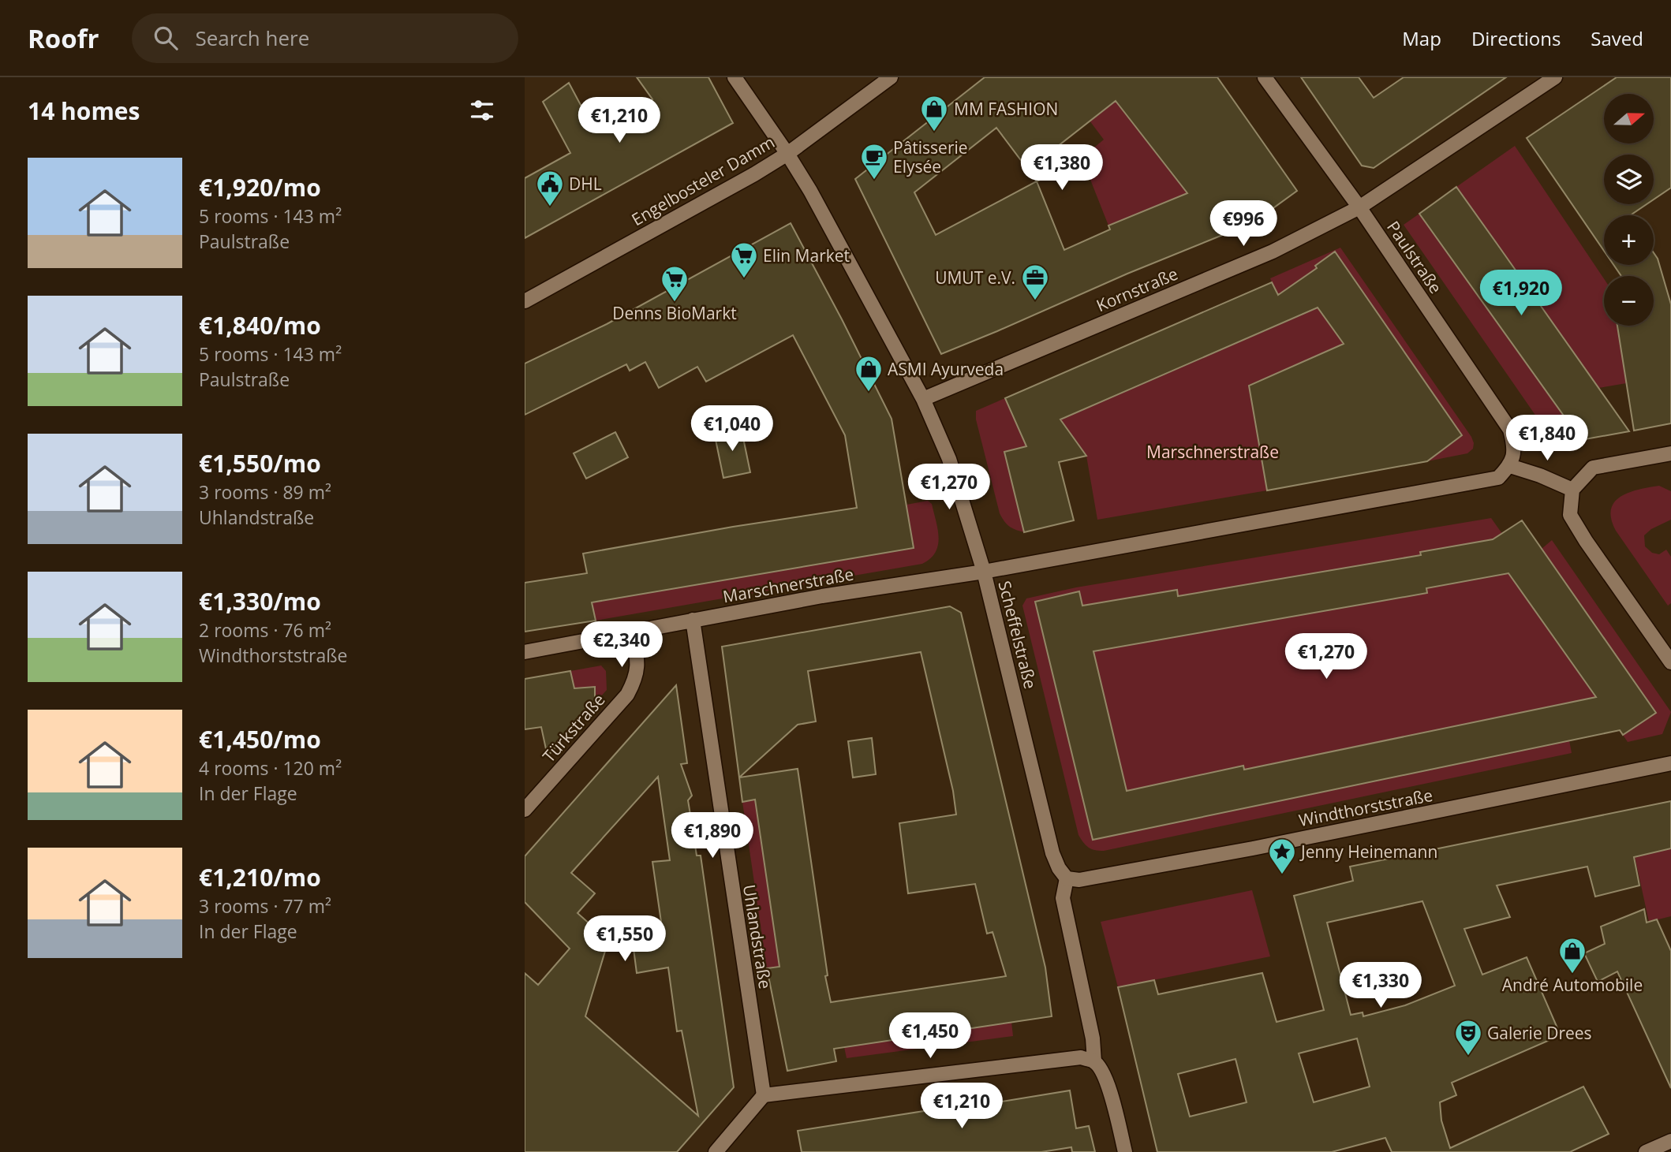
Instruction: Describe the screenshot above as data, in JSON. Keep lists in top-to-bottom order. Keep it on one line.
{"streets":{"street":["Engelbosteler Damm","Paulstraße","Kornstraße","Marschnerstraße","Scheffelstraße","Türkstraße","Windthorststraße","Uhlandstraße"]},"crossings":[["Engelbosteler Damm","Scheffelstraße"],["Paulstraße","Kornstraße"],["Paulstraße","Marschnerstraße"],["Kornstraße","Scheffelstraße"],["Marschnerstraße","Scheffelstraße"],["Marschnerstraße","Türkstraße"],["Marschnerstraße","Uhlandstraße"],["Scheffelstraße","Windthorststraße"]],"parks":["Marschnerstraße"],"places":{"shop":["MM FASHION","ASMI Ayurveda","André Automobile"],"cafe":["Pâtisserie Elysée"],"public building":["DHL"],"supermarket":["Elin Market","Denns BioMarkt"],"office":["UMUT e.V."],"place":["Jenny Heinemann"],"theatre":["Galerie Drees"]},"north":"right","page":{"header":"Roofr","search":"Search here","nav":["Map","Directions","Saved"],"heading":"14 homes","map_buttons":["+","−"],"price":["€1,210","€1,380","€996","€1,920","€1,040","€1,840","€1,270","€2,340","€1,270","€1,890","€1,550","€1,330","€1,450","€1,210"],"list":[{"name":"€1,920/mo","note":"5 rooms · 143 m² · Paulstraße"},{"name":"€1,840/mo","note":"5 rooms · 143 m² · Paulstraße"},{"name":"€1,550/mo","note":"3 rooms · 89 m² · Uhlandstraße"},{"name":"€1,330/mo","note":"2 rooms · 76 m² · Windthorststraße"},{"name":"€1,450/mo","note":"4 rooms · 120 m² · In der Flage"},{"name":"€1,210/mo","note":"3 rooms · 77 m² · In der Flage"}]}}
